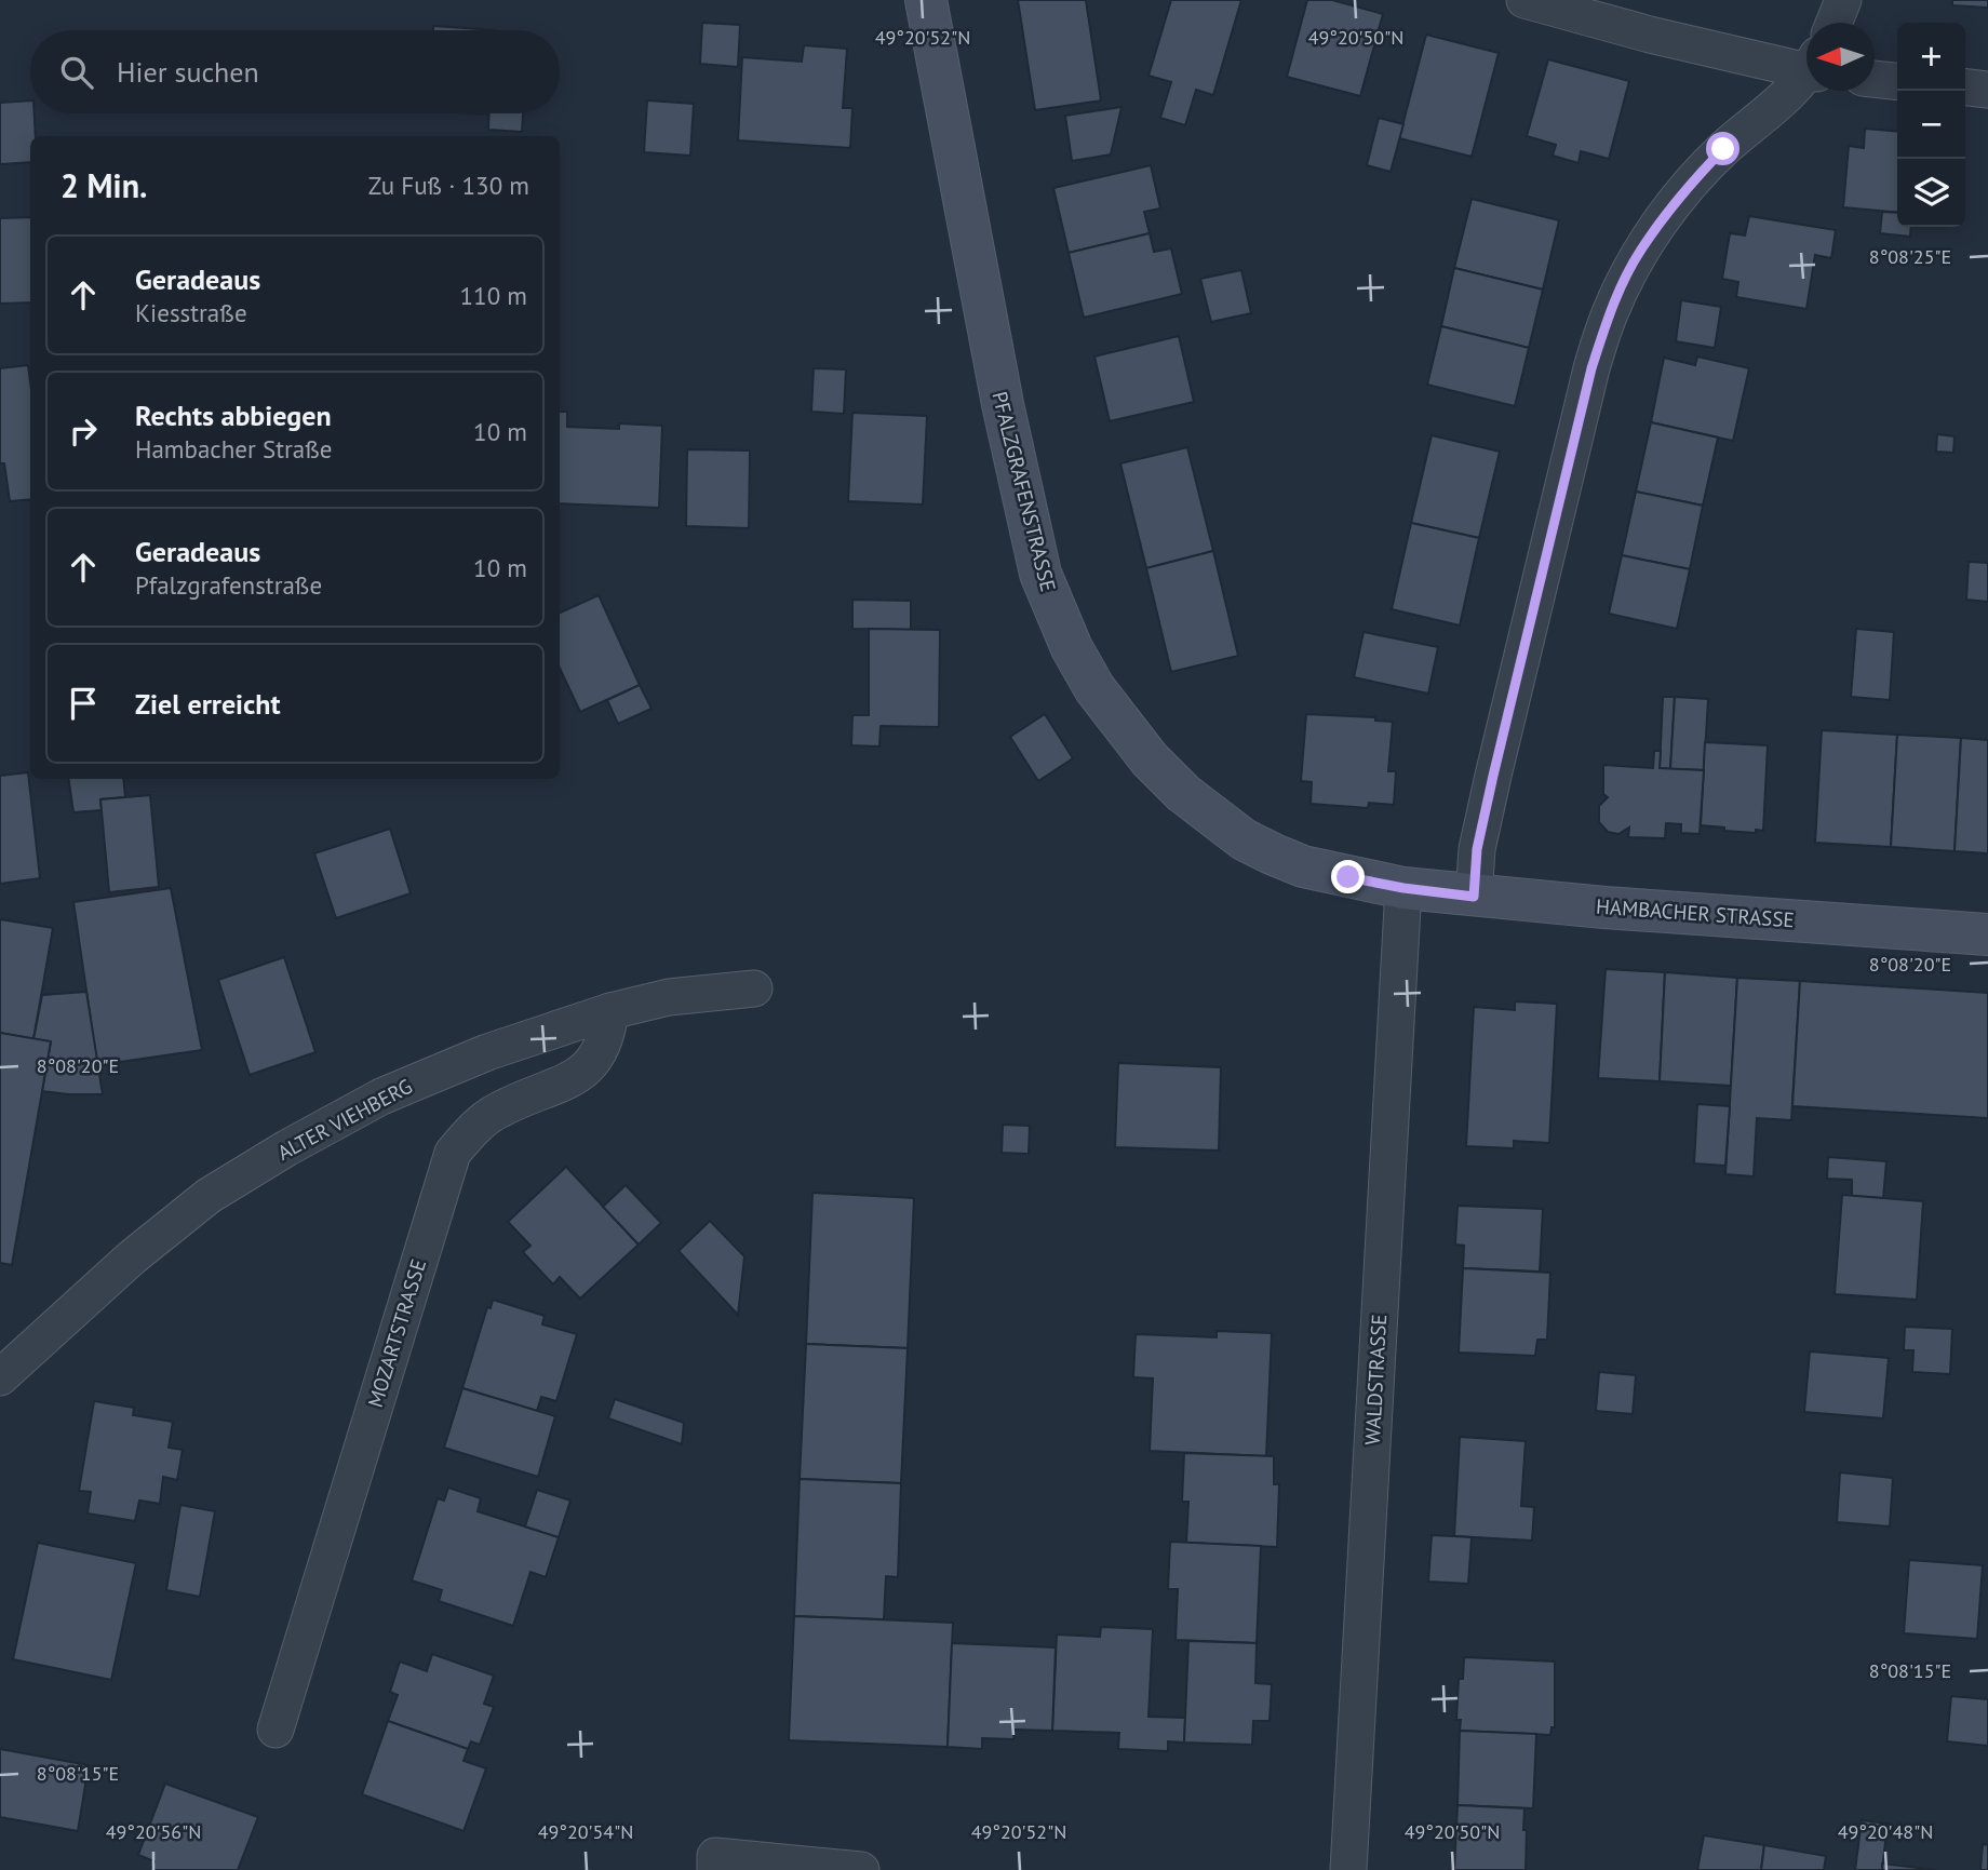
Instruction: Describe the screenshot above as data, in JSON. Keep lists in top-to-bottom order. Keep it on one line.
{"streets":{"street":["PFALZGRAFENSTRASSE","HAMBACHER STRASSE","ALTER VIEHBERG","MOZARTSTRASSE","WALDSTRASSE"]},"crossings":[["PFALZGRAFENSTRASSE","HAMBACHER STRASSE"],["PFALZGRAFENSTRASSE","WALDSTRASSE"],["HAMBACHER STRASSE","WALDSTRASSE"],["ALTER VIEHBERG","MOZARTSTRASSE"]],"north":"left","page":{"map_buttons":["+","−"],"search":"Hier suchen","heading":["2 Min.","Zu Fuß · 130 m"],"list":[["Geradeaus","Kiesstraße","110 m"],["Rechts abbiegen","Hambacher Straße","10 m"],["Geradeaus","Pfalzgrafenstraße","10 m"],"Ziel erreicht"]},"coordinates":["49°20'52\"N","49°20'50\"N","8°08'25\"E","8°08'20\"E","8°08'15\"E","49°20'56\"N","49°20'54\"N","49°20'48\"N"]}
